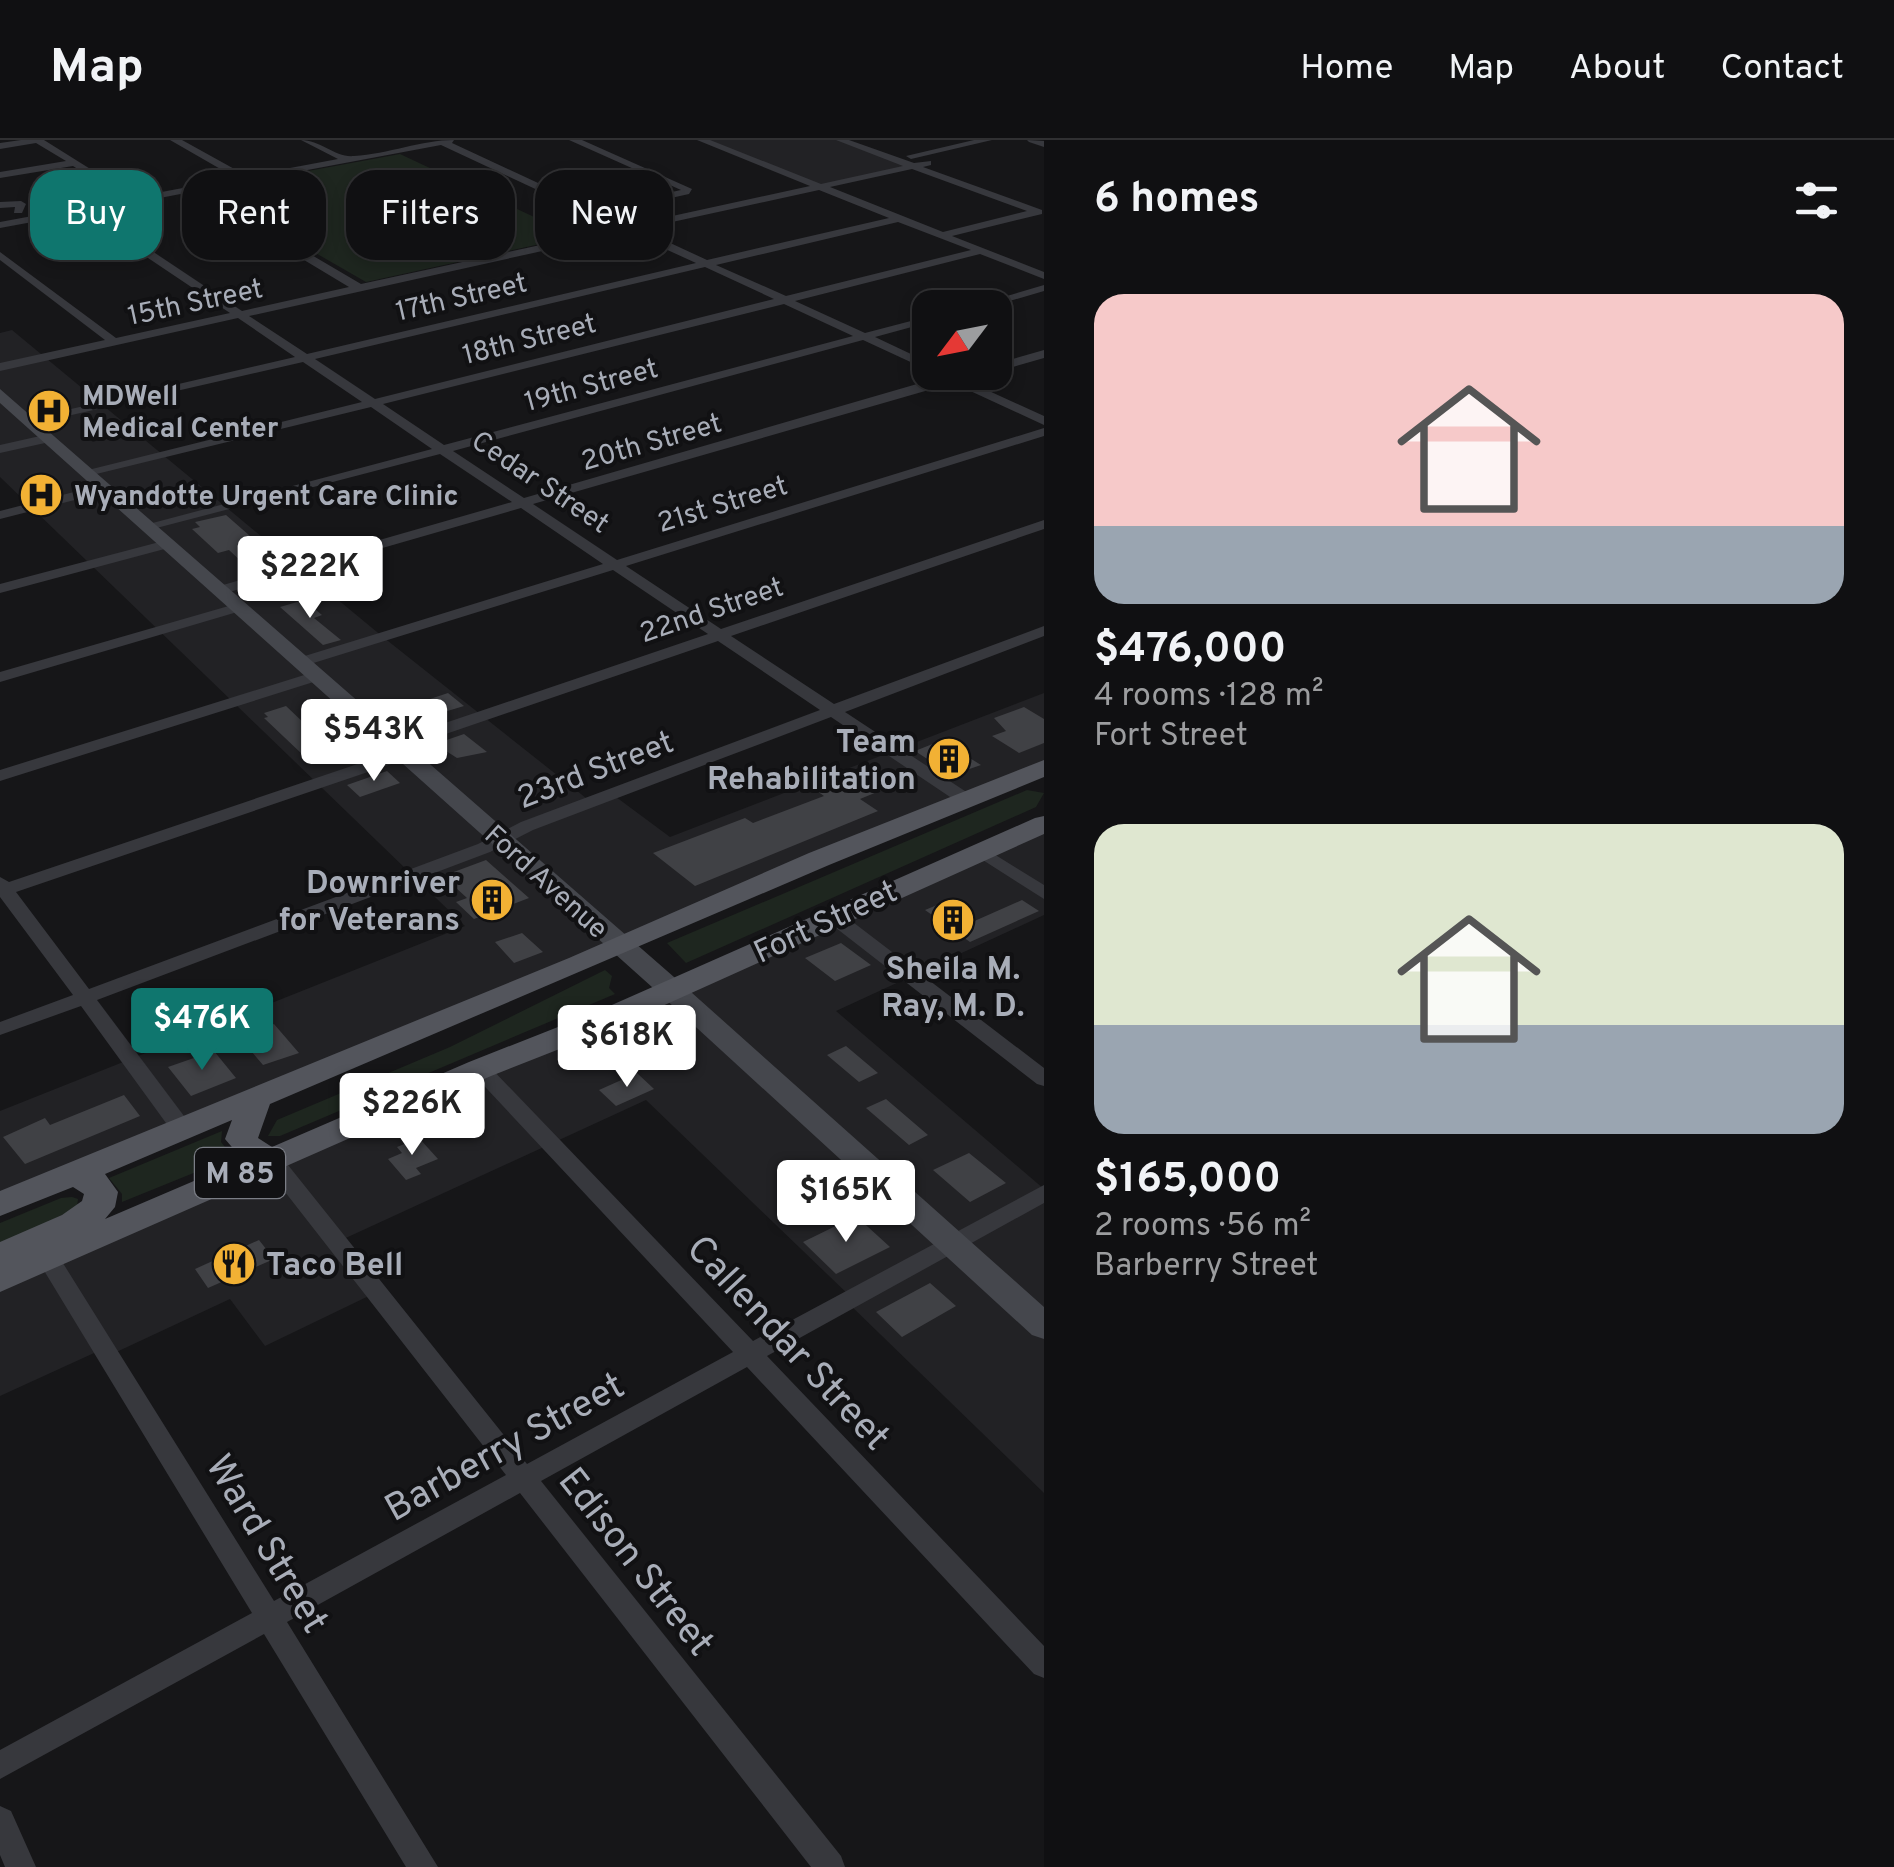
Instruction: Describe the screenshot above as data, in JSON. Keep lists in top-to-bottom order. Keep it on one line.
{"streets":{"main road":["Ford Avenue","Fort Street","M 85"],"street":["17th Street","15th Street","18th Street","19th Street","20th Street","Cedar Street","21st Street","22nd Street","23rd Street","Callendar Street","Barberry Street","Ward Street","Edison Street"]},"crossings":[["17th Street","Cedar Street"],["17th Street","Ford Avenue"],["15th Street","Cedar Street"],["18th Street","Cedar Street"],["18th Street","Ford Avenue"],["19th Street","Cedar Street"],["19th Street","Ford Avenue"],["20th Street","Cedar Street"],["20th Street","Ford Avenue"],["Cedar Street","21st Street"],["Cedar Street","22nd Street"],["Cedar Street","23rd Street"],["Cedar Street","Fort Street"],["21st Street","Ford Avenue"],["22nd Street","Ford Avenue"],["23rd Street","Ford Avenue"],["Ford Avenue","Fort Street"],["Ford Avenue","Barberry Street"],["Fort Street","Callendar Street"],["Fort Street","Ward Street"],["Fort Street","Edison Street"],["Callendar Street","Barberry Street"],["Barberry Street","Ward Street"],["Barberry Street","Edison Street"]],"places":{"hospital":["MDWell Medical Center","Wyandotte Urgent Care Clinic"],"building":["Team Rehabilitation","Downriver for Veterans","Sheila M. Ray, M. D."],"restaurant":["Taco Bell"]},"north":"bottom left","page":{"header":"Map","nav":["Home","Map","About","Contact"],"heading":"6 homes","chip":["Buy","Rent","Filters","New"],"list":[{"name":"$476,000","note":"4 rooms · 128 m² · Fort Street"},{"name":"$165,000","note":"2 rooms · 56 m² · Barberry Street"}],"price":["$222K","$543K","$476K","$618K","$226K","$165K"]}}
